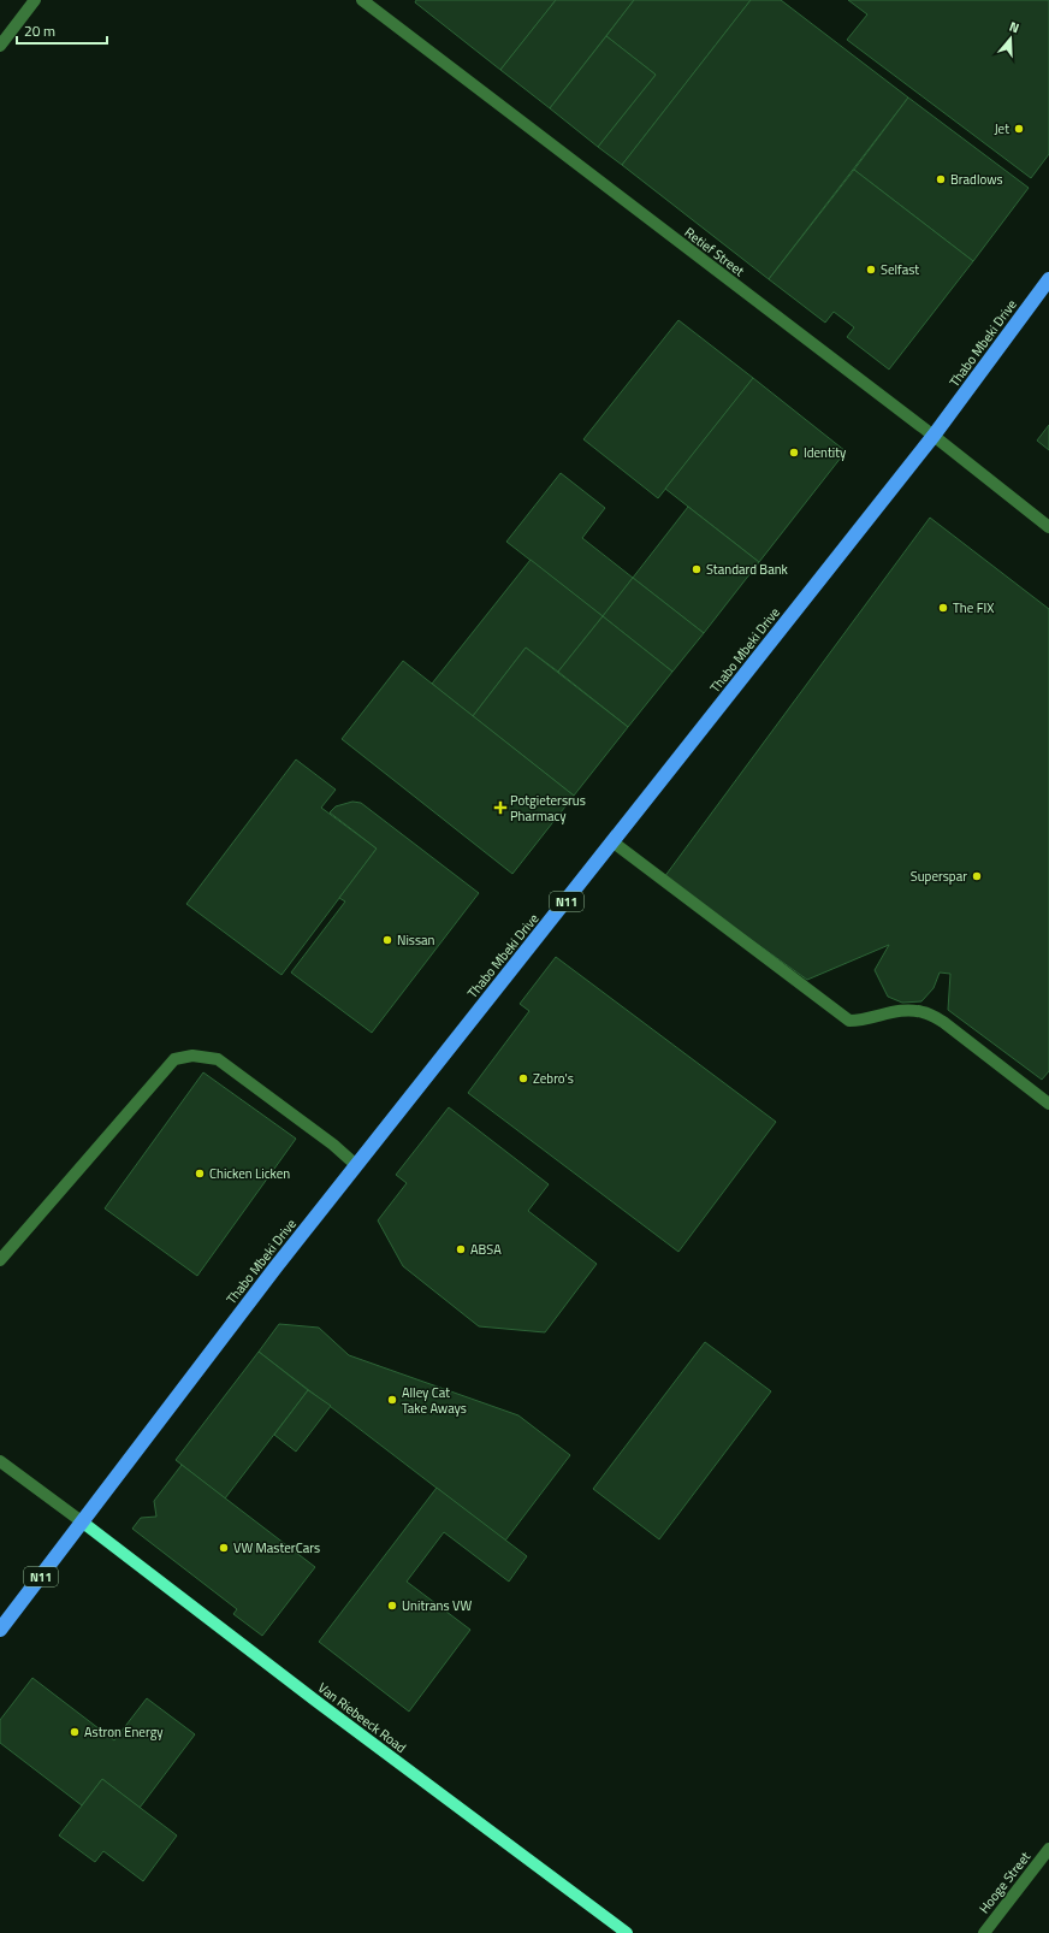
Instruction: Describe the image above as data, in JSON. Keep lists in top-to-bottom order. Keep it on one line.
{"streets":{"highway":["Thabo Mbeki Drive","N11"],"main road":["Van Riebeeck Road"],"street":["Retief Street","Hooge Street"]},"crossings":[["Retief Street","Thabo Mbeki Drive"],["Thabo Mbeki Drive","Van Riebeeck Road"]],"places":{"other":["Jet","Bradlows","Selfast","Identity","Standard Bank","The FIX","Superspar","Nissan","Zebro's","Chicken Licken","ABSA","Alley Cat Take Aways","VW MasterCars","Unitrans VW","Astron Energy"],"health":["Potgietersrus Pharmacy"]},"scale_bar":"20 m","north":"top"}
